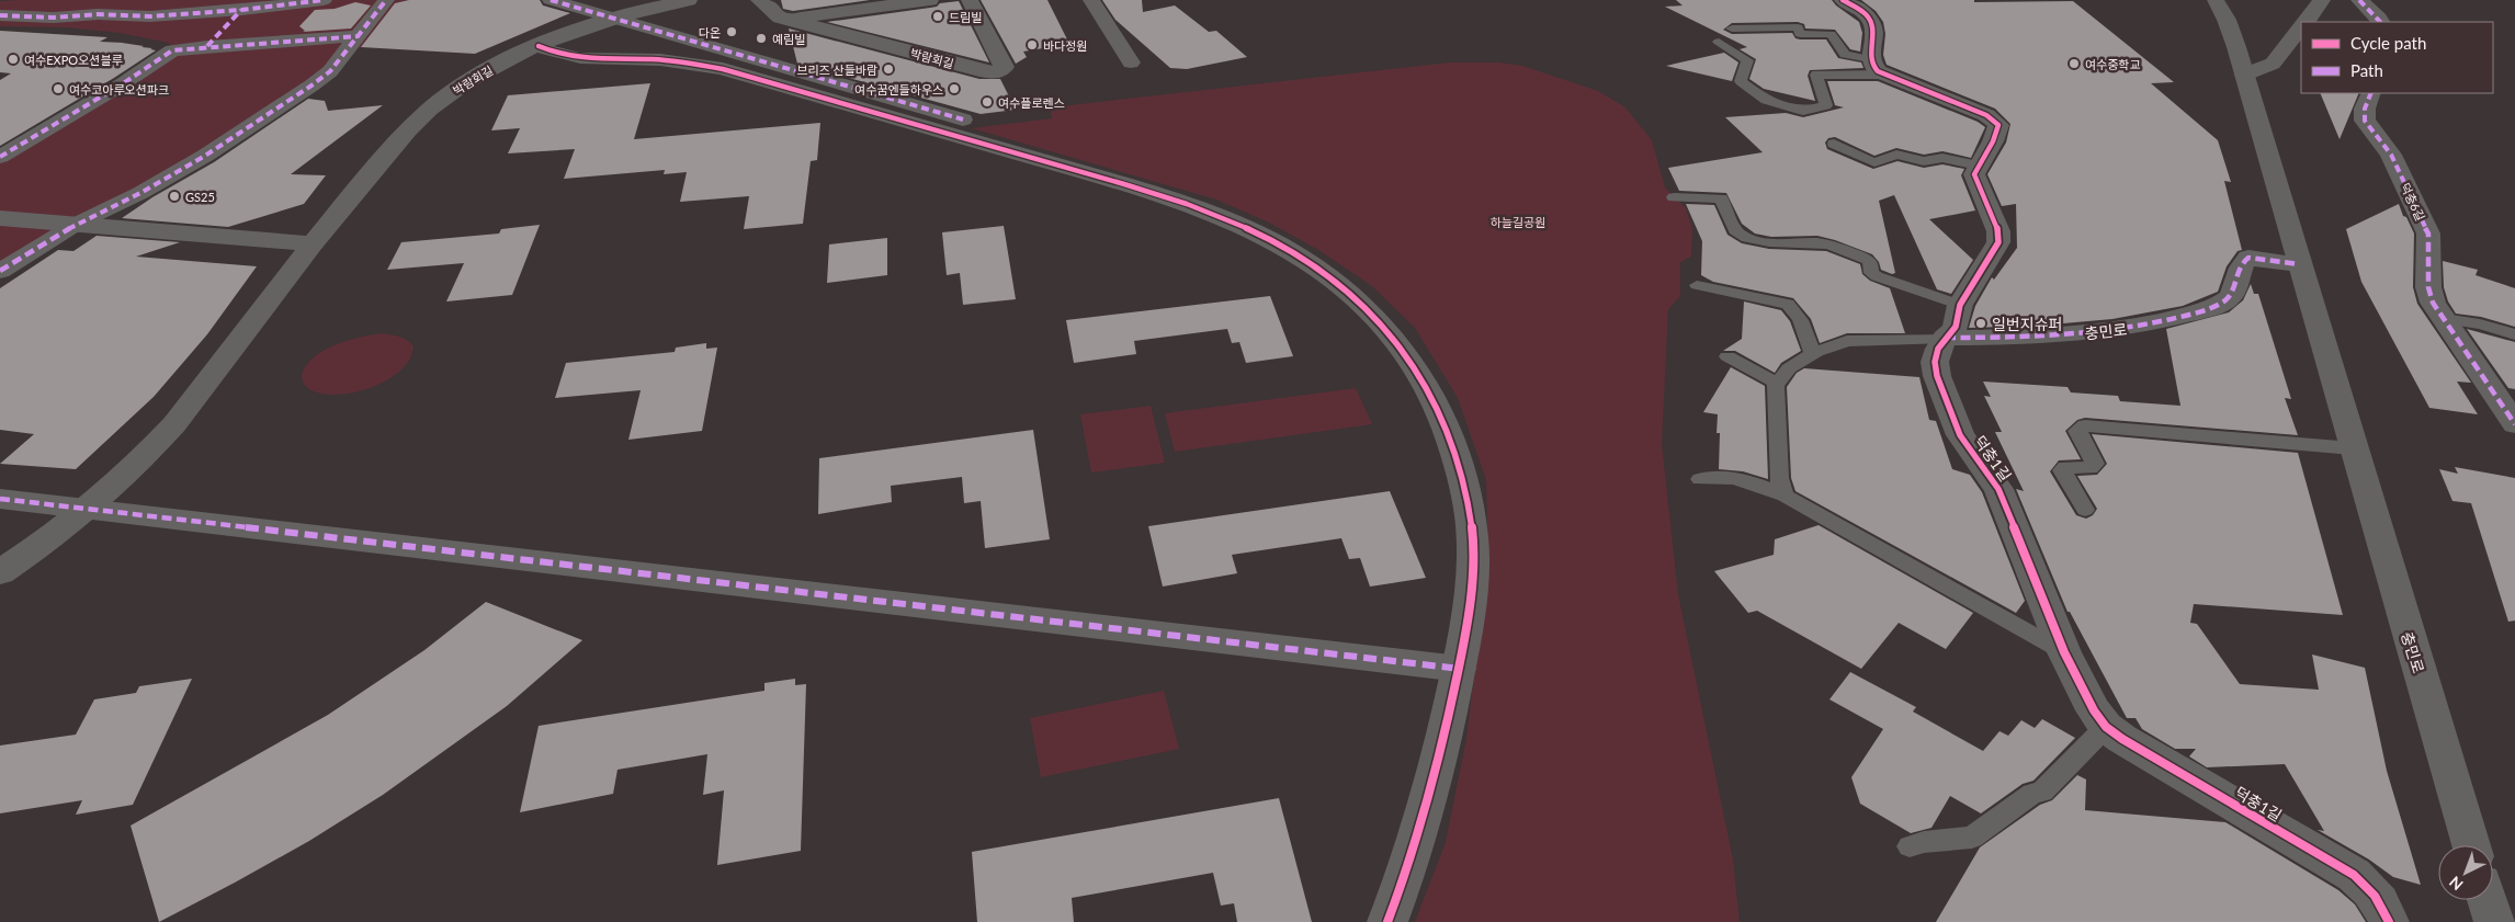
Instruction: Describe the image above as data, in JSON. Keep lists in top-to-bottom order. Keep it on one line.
{"streets":{"street":["박람회길","덕충6길","충민로","덕충1길"]},"crossings":[["충민로","덕충1길"]],"parks":["하늘길공원"],"places":["드림빌","다온","예림빌","바다정원","여수EXPO오션블루","여수중학교","브리즈 산들바람","여수코아루오션파크","여수꿈엔들하우스","여수플로렌스","GS25","일번지슈퍼"],"legend":["Cycle path","Path"],"north":"bottom left"}
